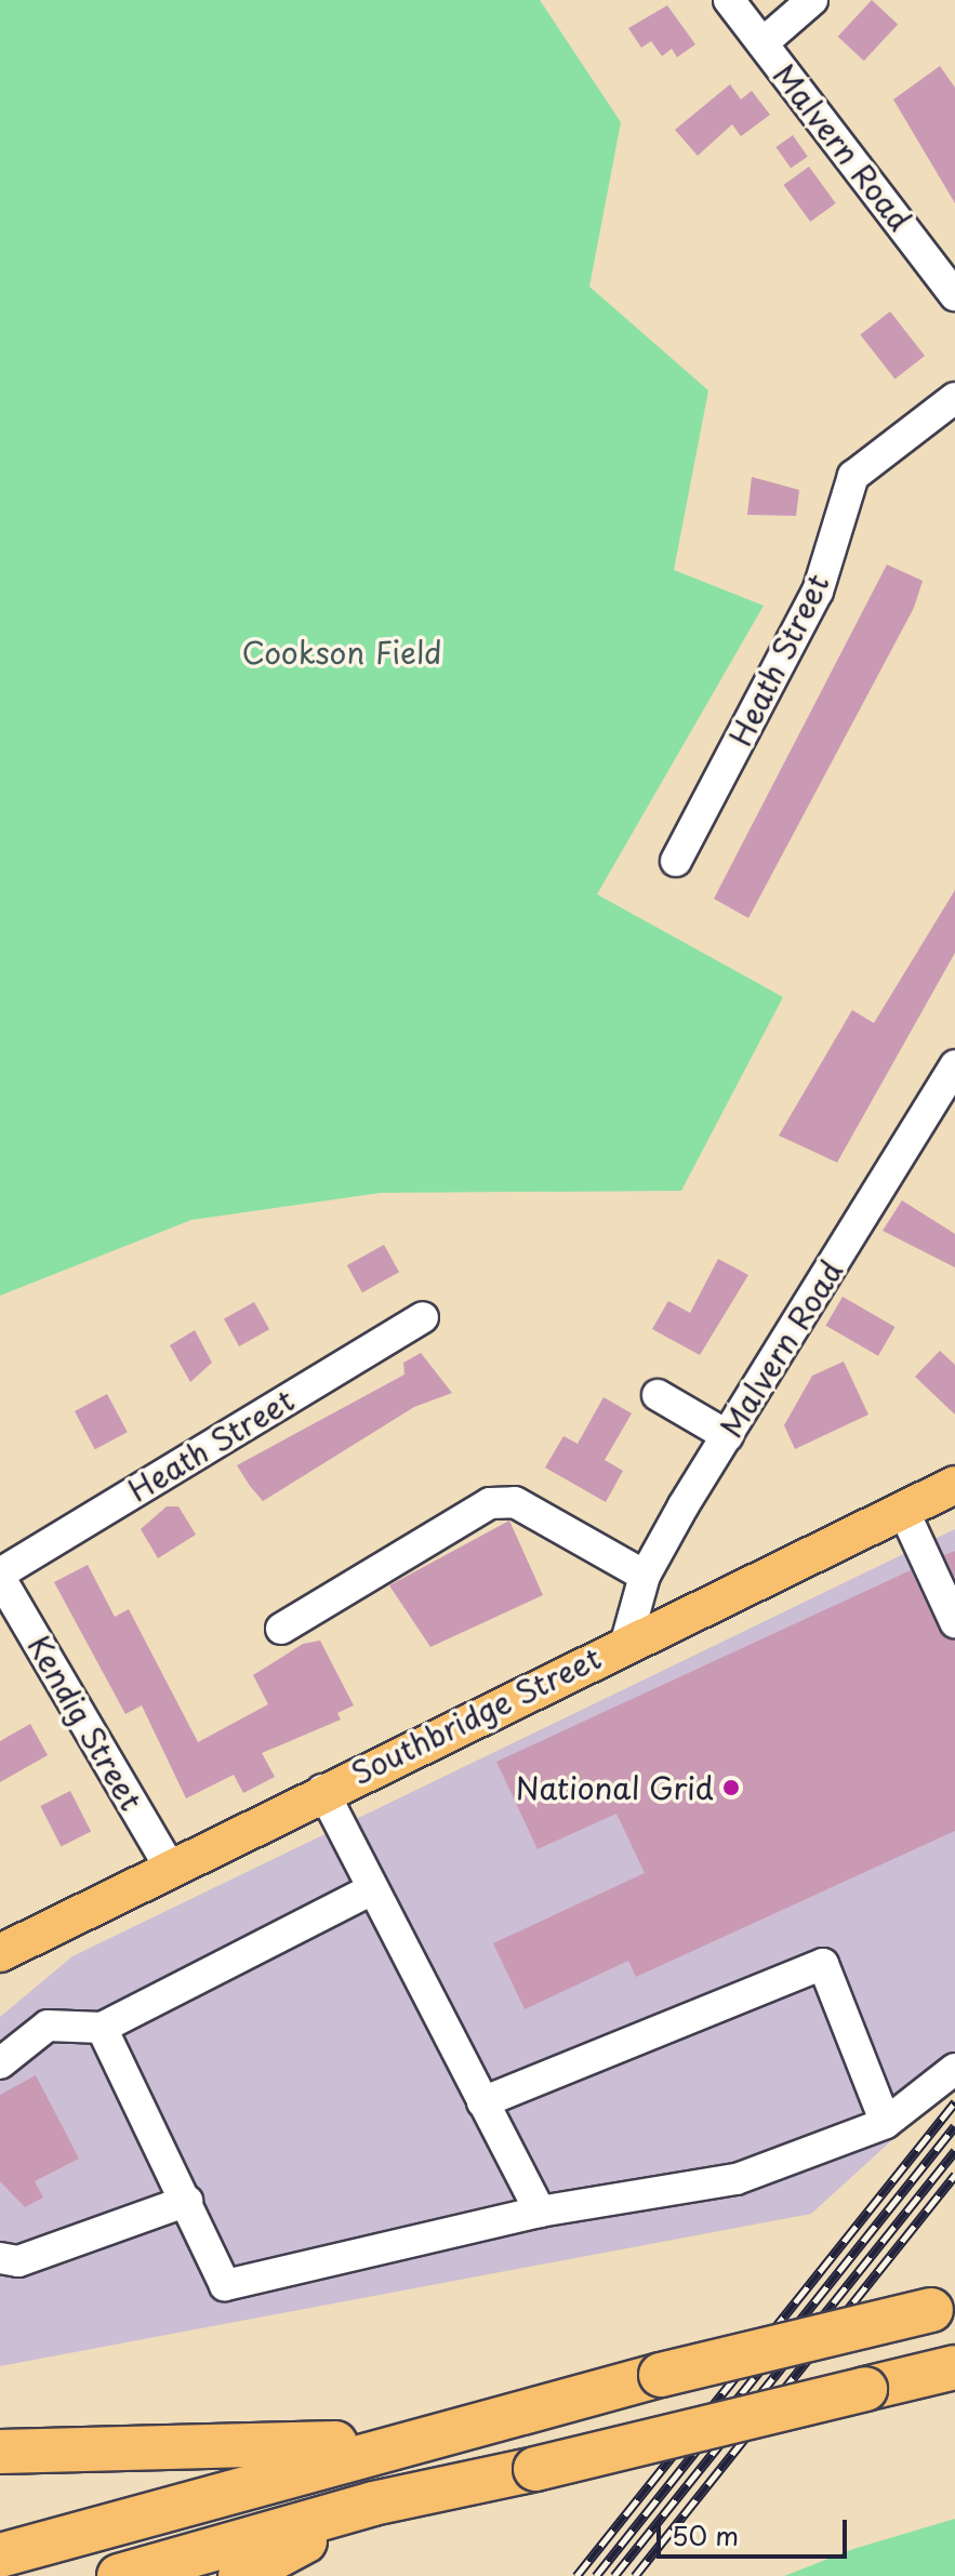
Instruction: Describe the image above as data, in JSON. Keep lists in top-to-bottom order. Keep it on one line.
{"streets":{"main road":["Southbridge Street"],"street":["Malvern Road","Heath Street","Kendig Street"]},"crossings":[["Malvern Road","Southbridge Street"],["Heath Street","Kendig Street"],["Southbridge Street","Kendig Street"]],"parks":["Cookson Field"],"places":["National Grid"],"scale_bar":"50 m"}
